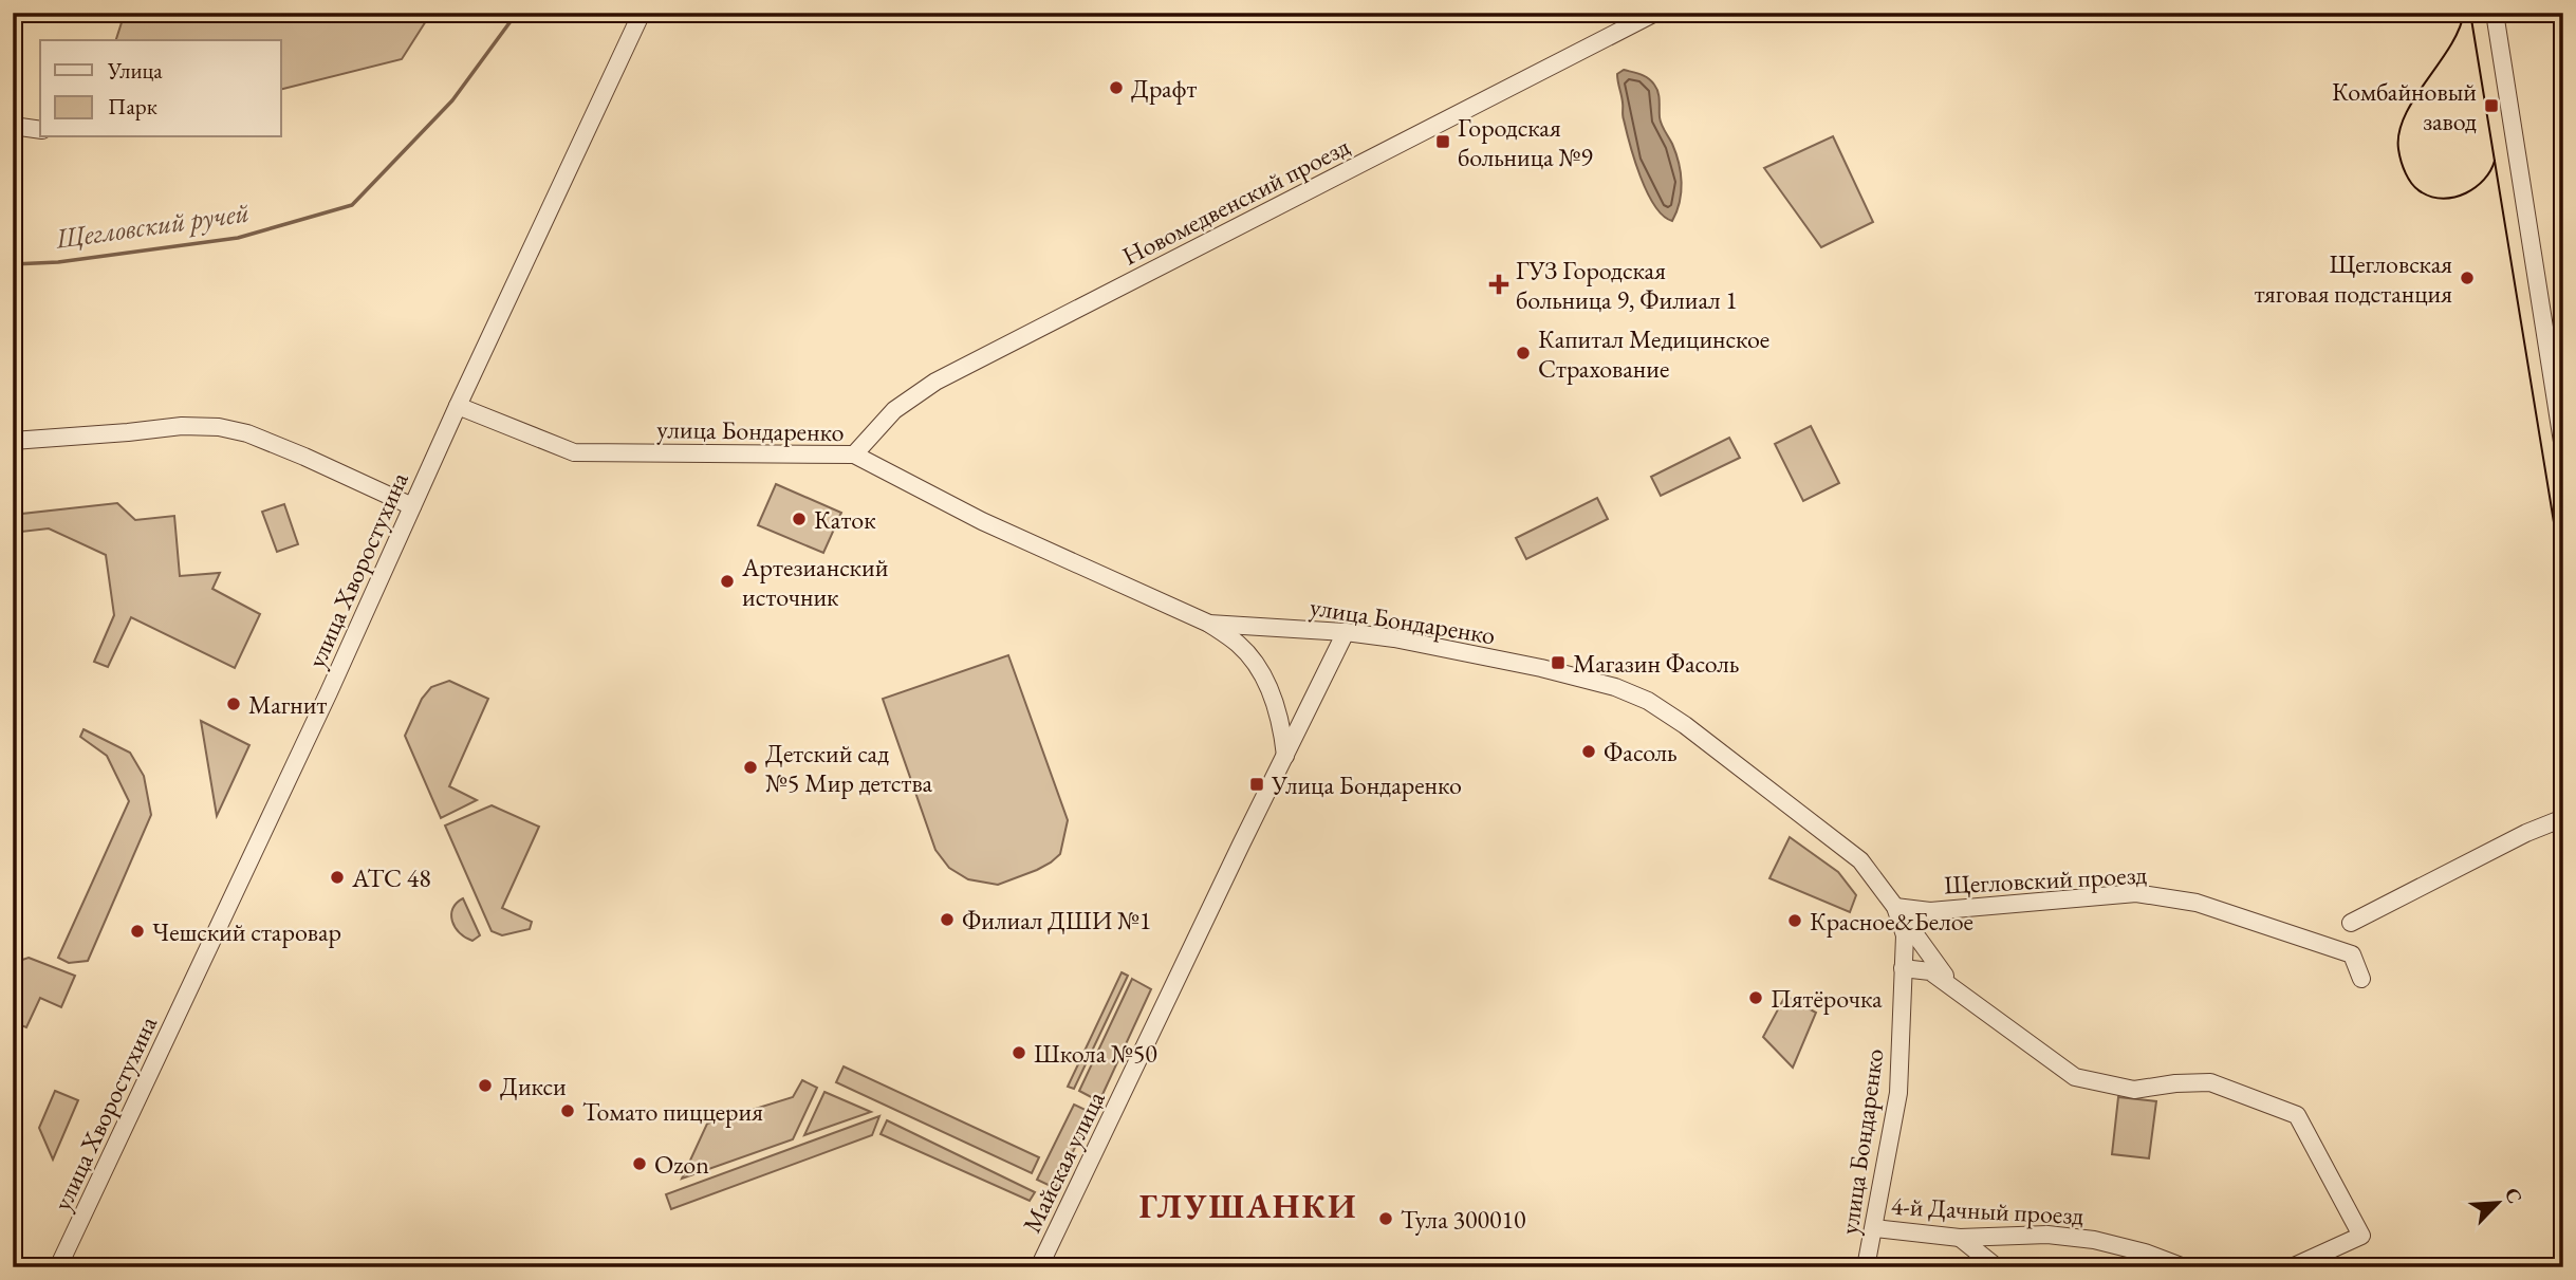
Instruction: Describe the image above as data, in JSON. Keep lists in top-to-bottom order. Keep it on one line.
{"streets":{"street":["Новомедвенский проезд","улица Бондаренко","улица Хворостухина","Щегловский проезд","Майская улица","4-й Дачный проезд"]},"crossings":[["Новомедвенский проезд","улица Бондаренко"],["улица Бондаренко","улица Хворостухина"],["улица Бондаренко","Щегловский проезд"],["улица Бондаренко","Майская улица"],["улица Бондаренко","4-й Дачный проезд"]],"districts":["ГЛУШАНКИ"],"water":["Щегловский ручей"],"places":{"other":["Драфт","Щегловская тяговая подстанция","Капитал Медицинское Страхование","Каток","Артезианский источник","Магнит","Фасоль","Детский сад №5 Мир детства","АТС 48","Филиал ДШИ №1","Красное&Белое","Чешский старовар","Пятёрочка","Школа №50","Дикси","Томато пиццерия","Ozon","Тула 300010"],"transit":["Комбайновый завод","Городская больница №9","Магазин Фасоль","Улица Бондаренко"],"health":["ГУЗ Городская больница 9, Филиал 1"]},"legend":["Улица","Парк"],"north":"top right"}
